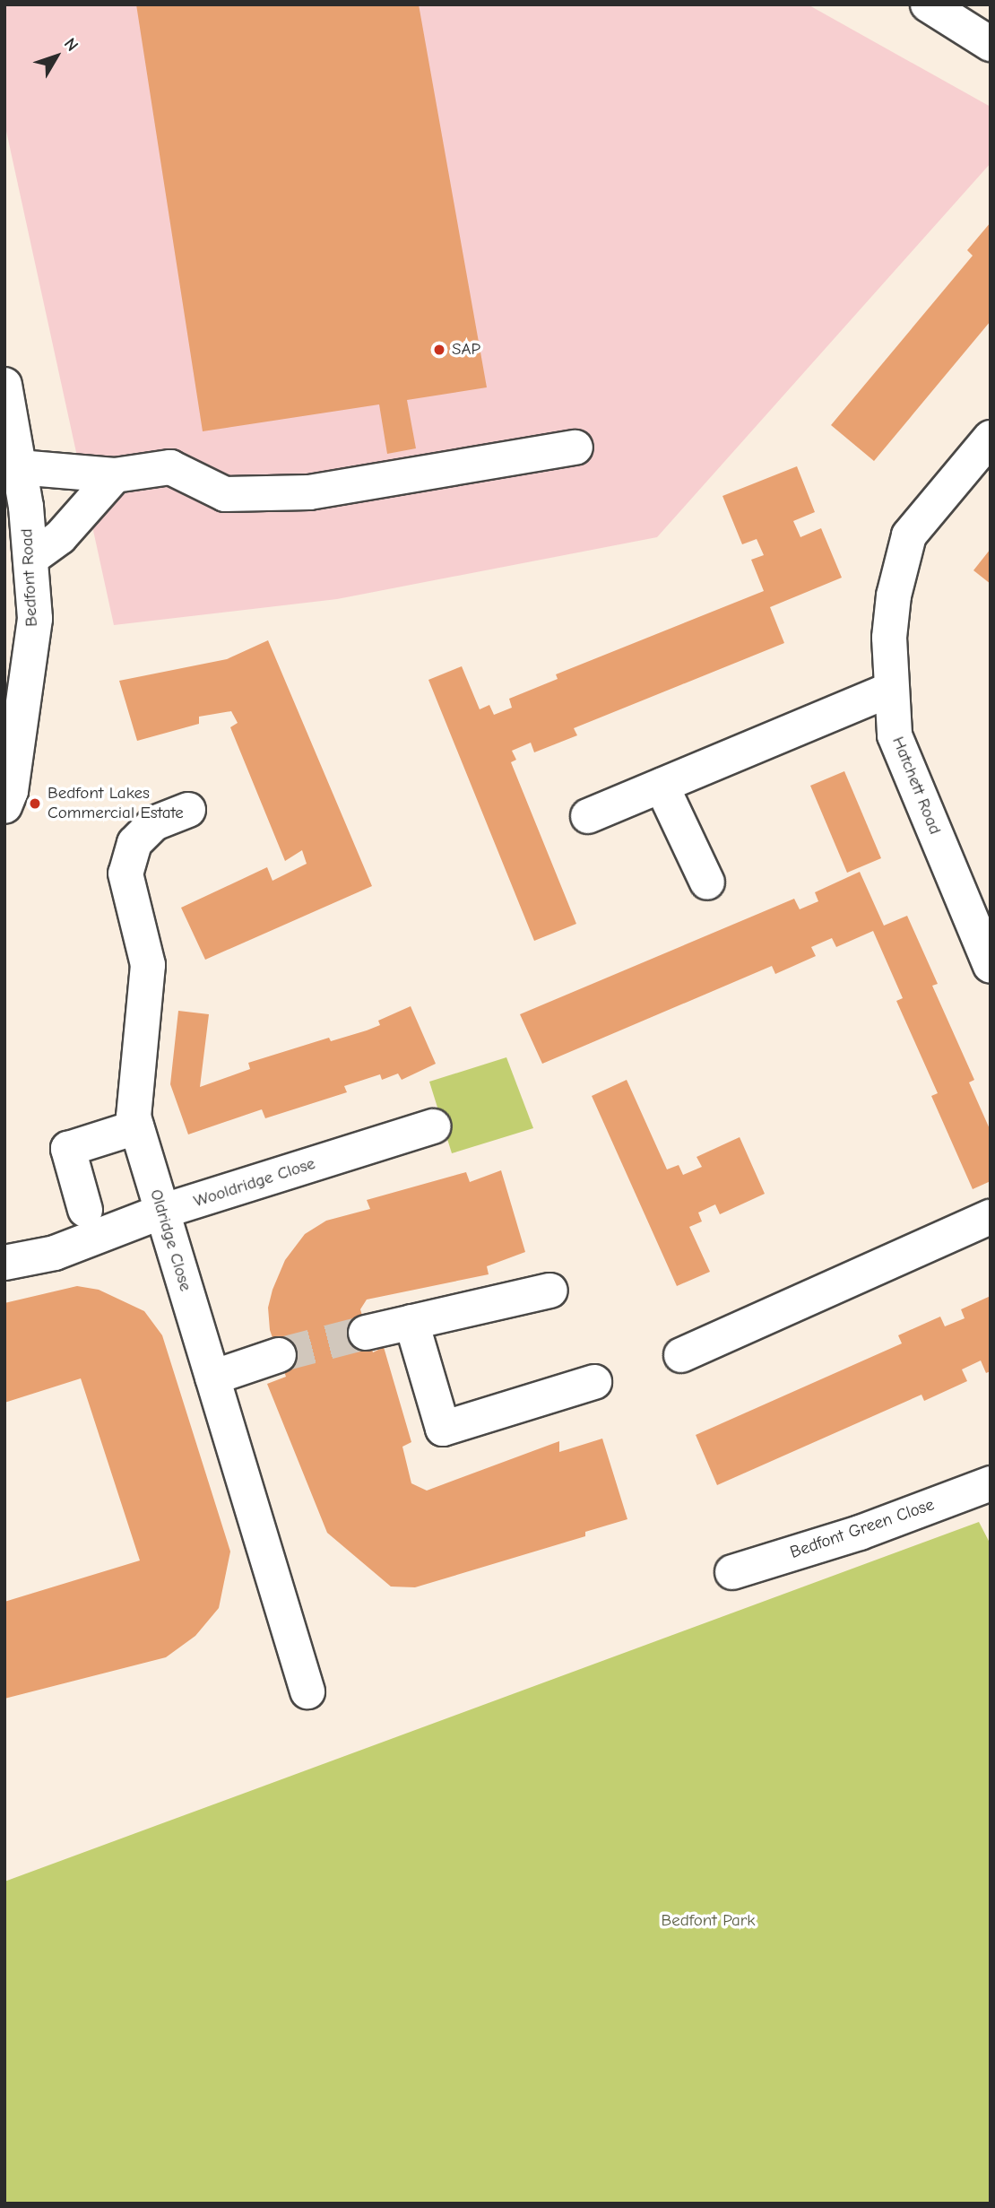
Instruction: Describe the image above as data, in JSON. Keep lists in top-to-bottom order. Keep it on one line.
{"streets":{"street":["Bedfont Road","Hatchett Road","Wooldridge Close","Oldridge Close","Bedfont Green Close"]},"crossings":[["Wooldridge Close","Oldridge Close"]],"parks":["Bedfont Park"],"places":["SAP","Bedfont Lakes Commercial Estate"],"north":"top right"}
